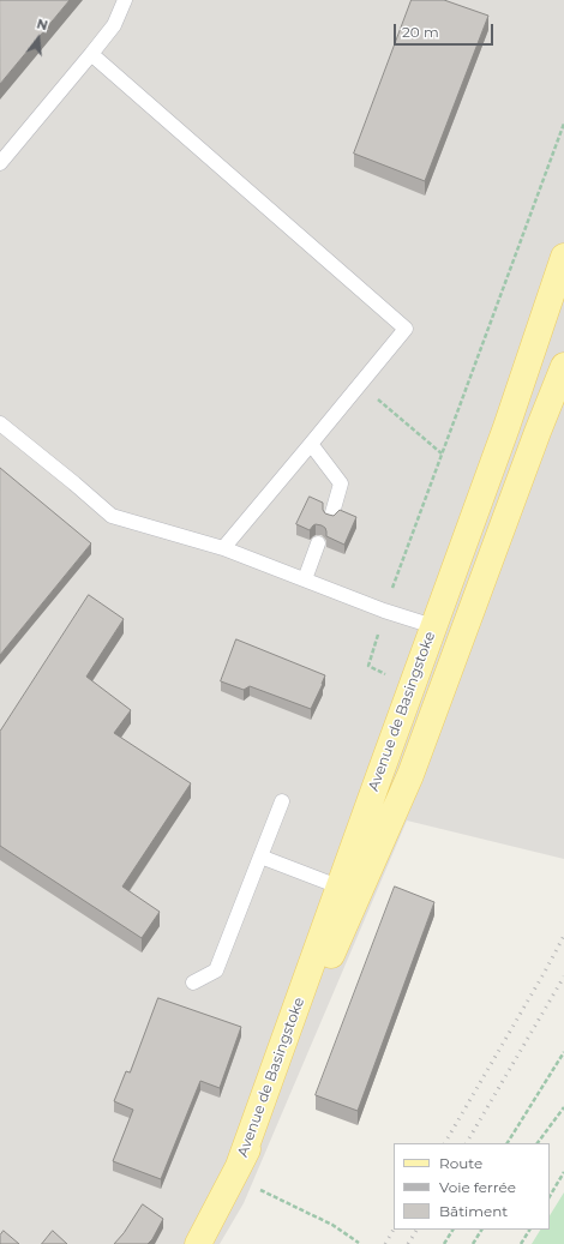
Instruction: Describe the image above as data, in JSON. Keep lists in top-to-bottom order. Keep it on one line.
{"streets":{"main road":["Avenue de Basingstoke"]},"legend":["Route","Voie ferrée","Bâtiment"],"scale_bar":"20 m","north":"top"}
